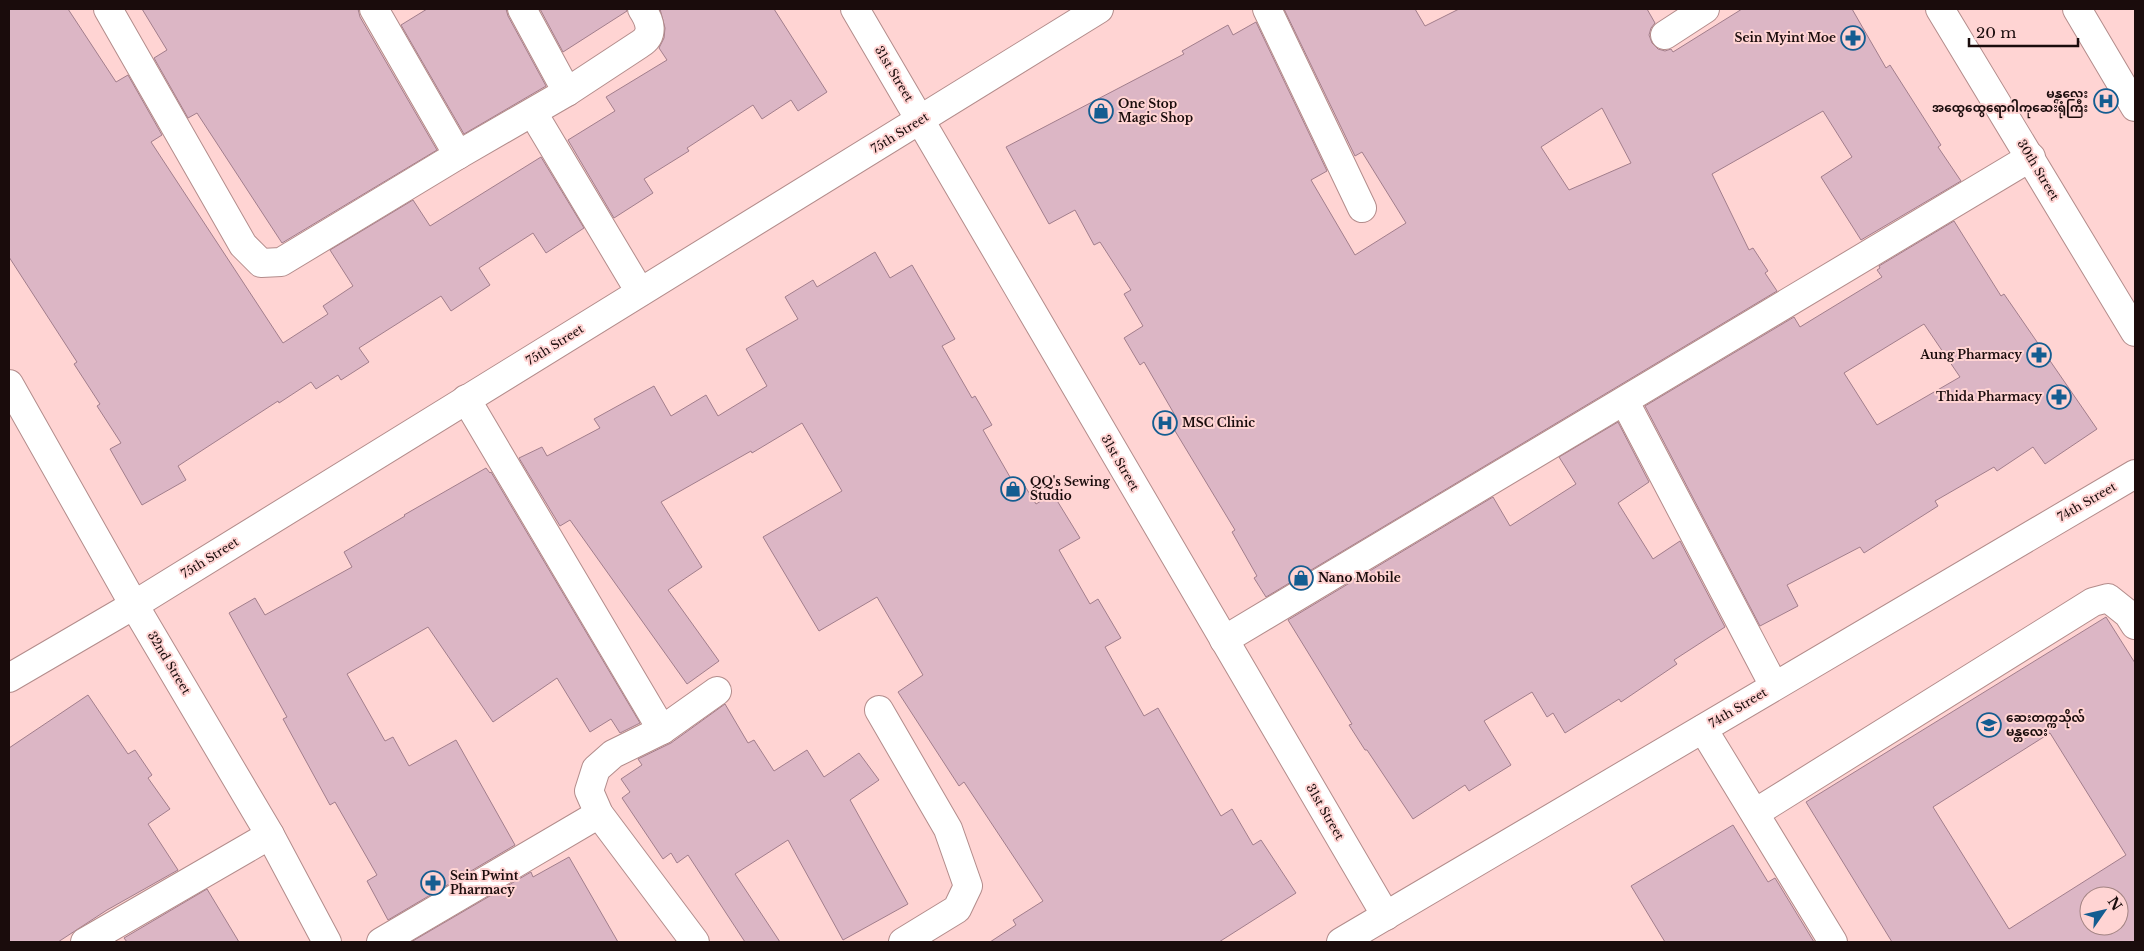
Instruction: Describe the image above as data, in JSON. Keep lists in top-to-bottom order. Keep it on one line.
{"streets":{"street":["31st Street","75th Street","30th Street","74th Street","32nd Street"]},"crossings":[["31st Street","75th Street"],["31st Street","74th Street"],["75th Street","32nd Street"]],"places":{"pharmacy":["Sein Myint Moe","Aung Pharmacy","Thida Pharmacy","Sein Pwint Pharmacy"],"hospital":["မန္တလေး အထွေထွေရောဂါကုဆေးရုံကြီး","MSC Clinic"],"shop":["One Stop Magic Shop","QQ's Sewing Studio","Nano Mobile"],"school or university":["ဆေးတက္ကသိုလ် မန္တလေး"]},"scale_bar":"20 m","north":"top right"}
